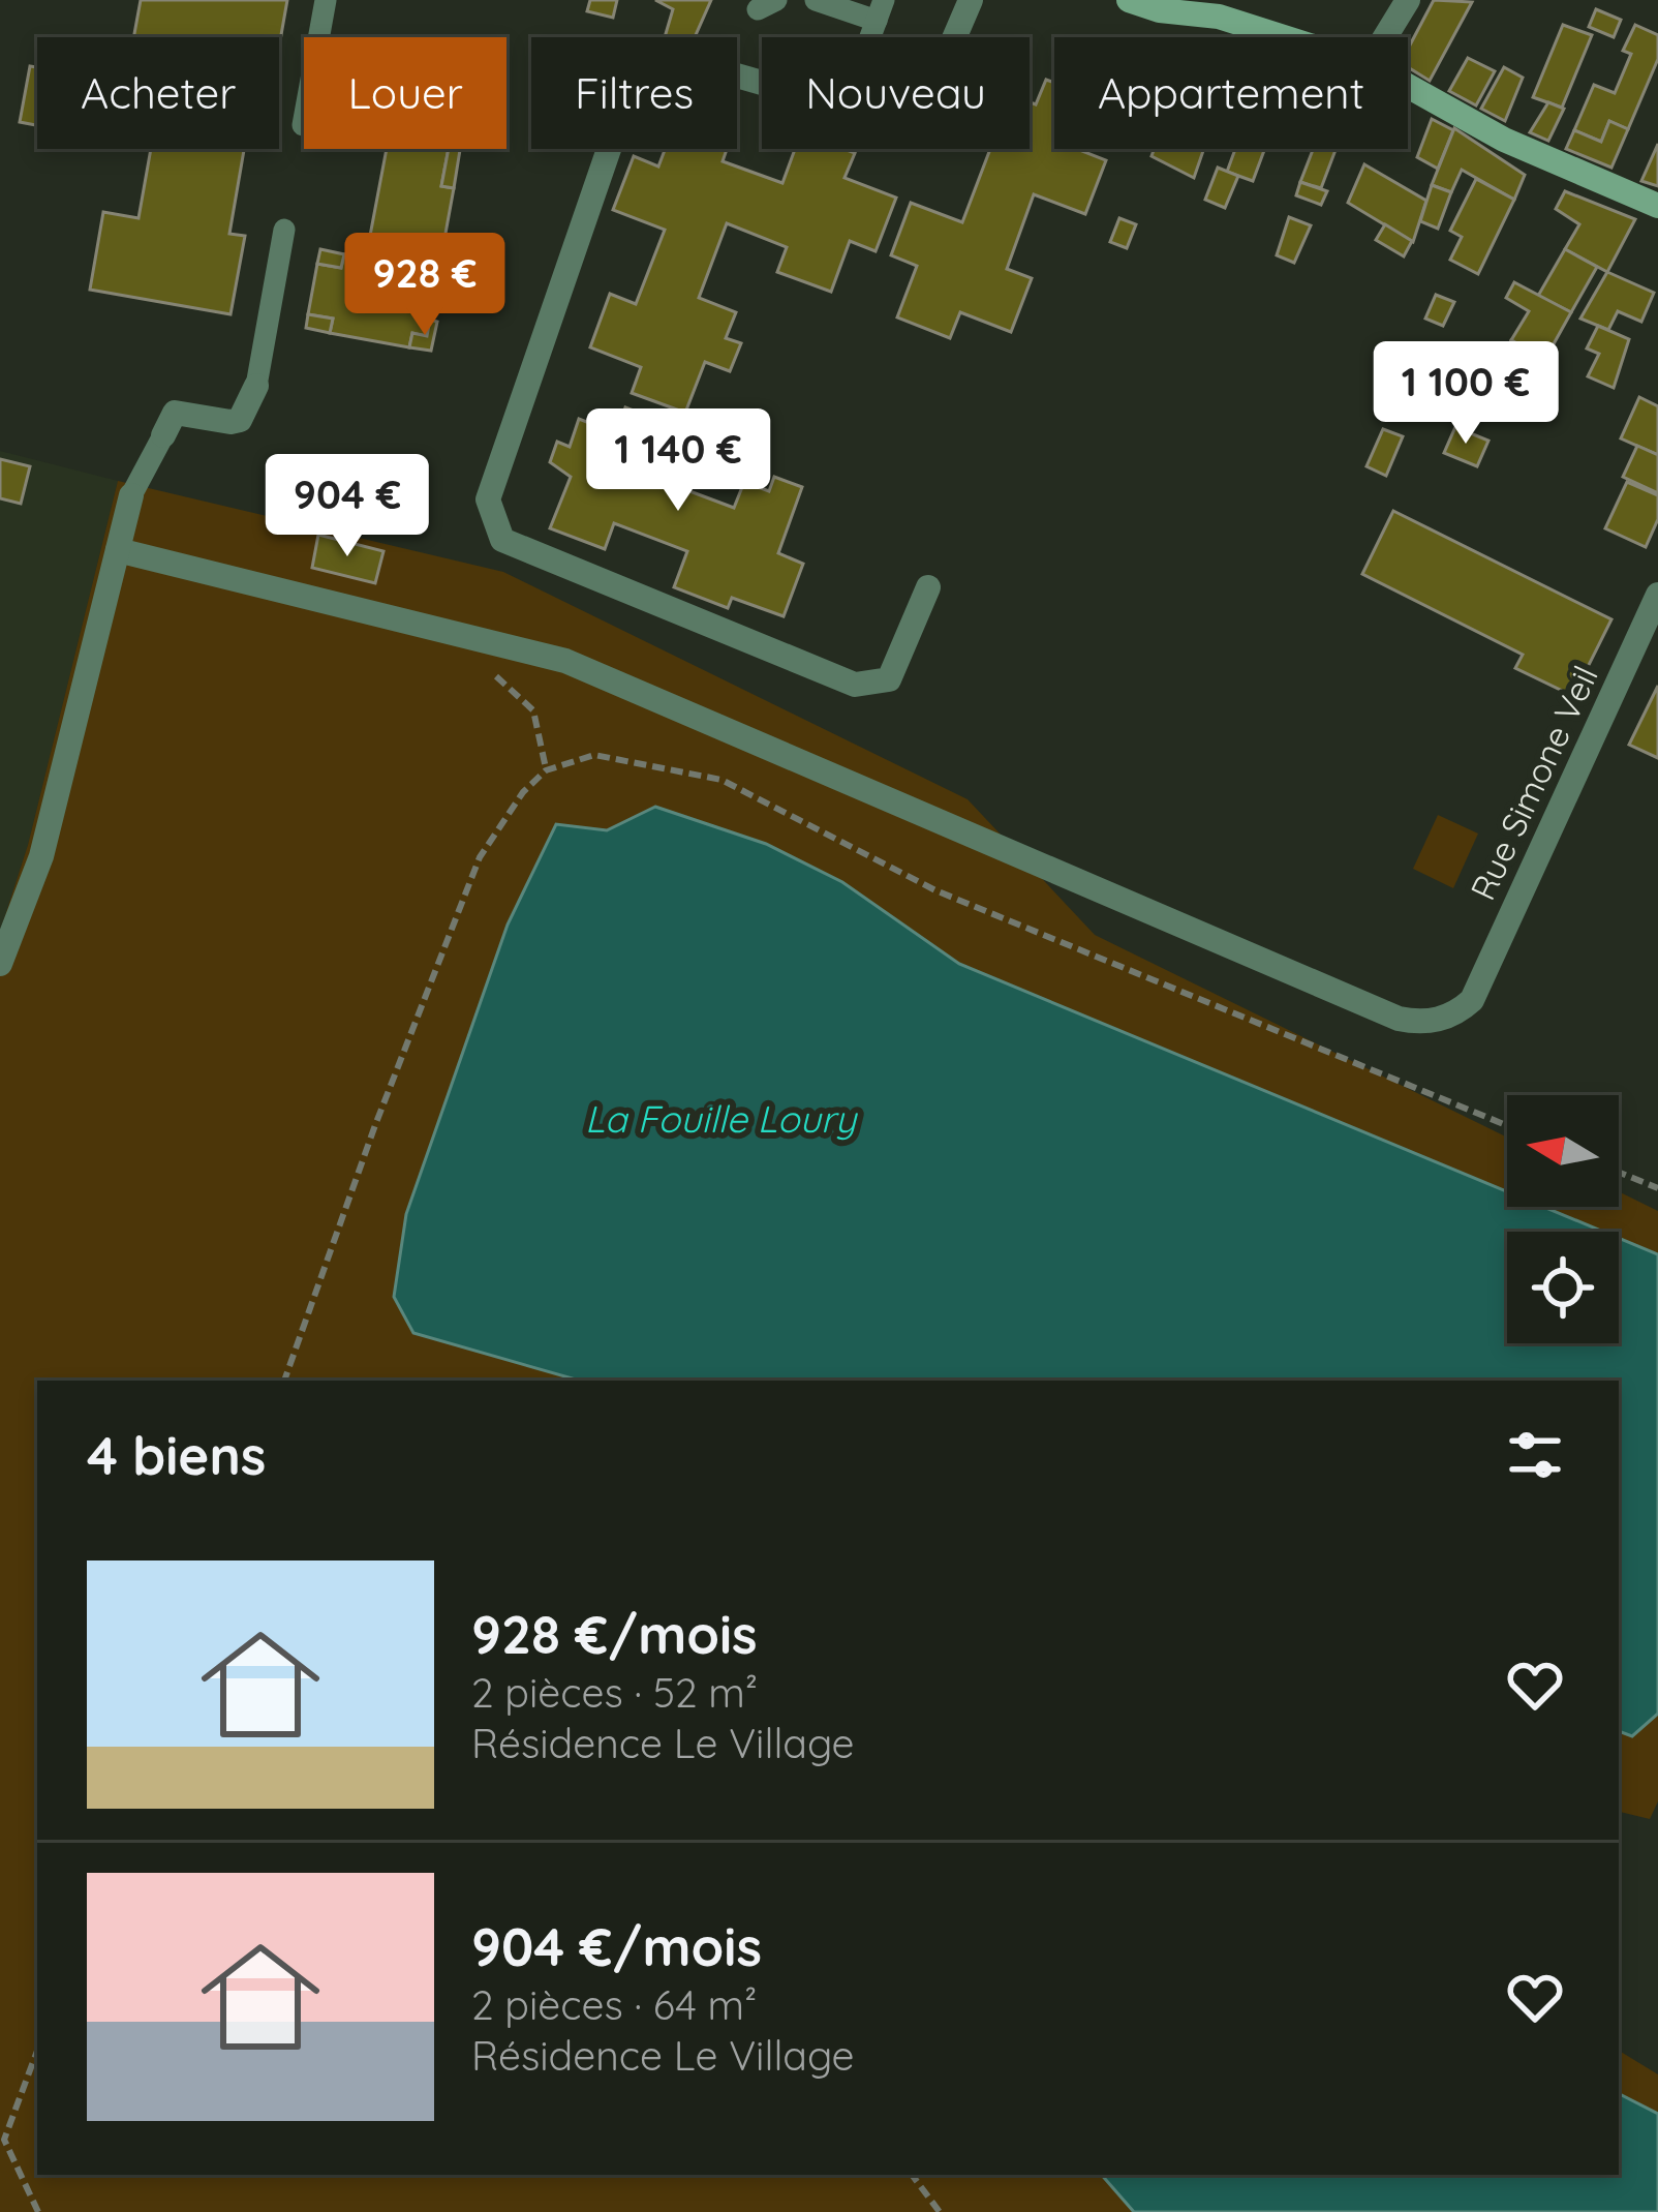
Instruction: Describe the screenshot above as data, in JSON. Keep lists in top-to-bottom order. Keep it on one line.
{"streets":{"street":["Rue Simone Veil"]},"water":["La Fouille Loury"],"north":"left","page":{"chip":["Acheter","Louer","Filtres","Nouveau","Appartement"],"price":["928 €","1 100 €","1 140 €","904 €"],"heading":"4 biens","list":[{"name":"928 €/mois","note":"2 pièces · 52 m² · Résidence Le Village"},{"name":"904 €/mois","note":"2 pièces · 64 m² · Résidence Le Village"}]}}
